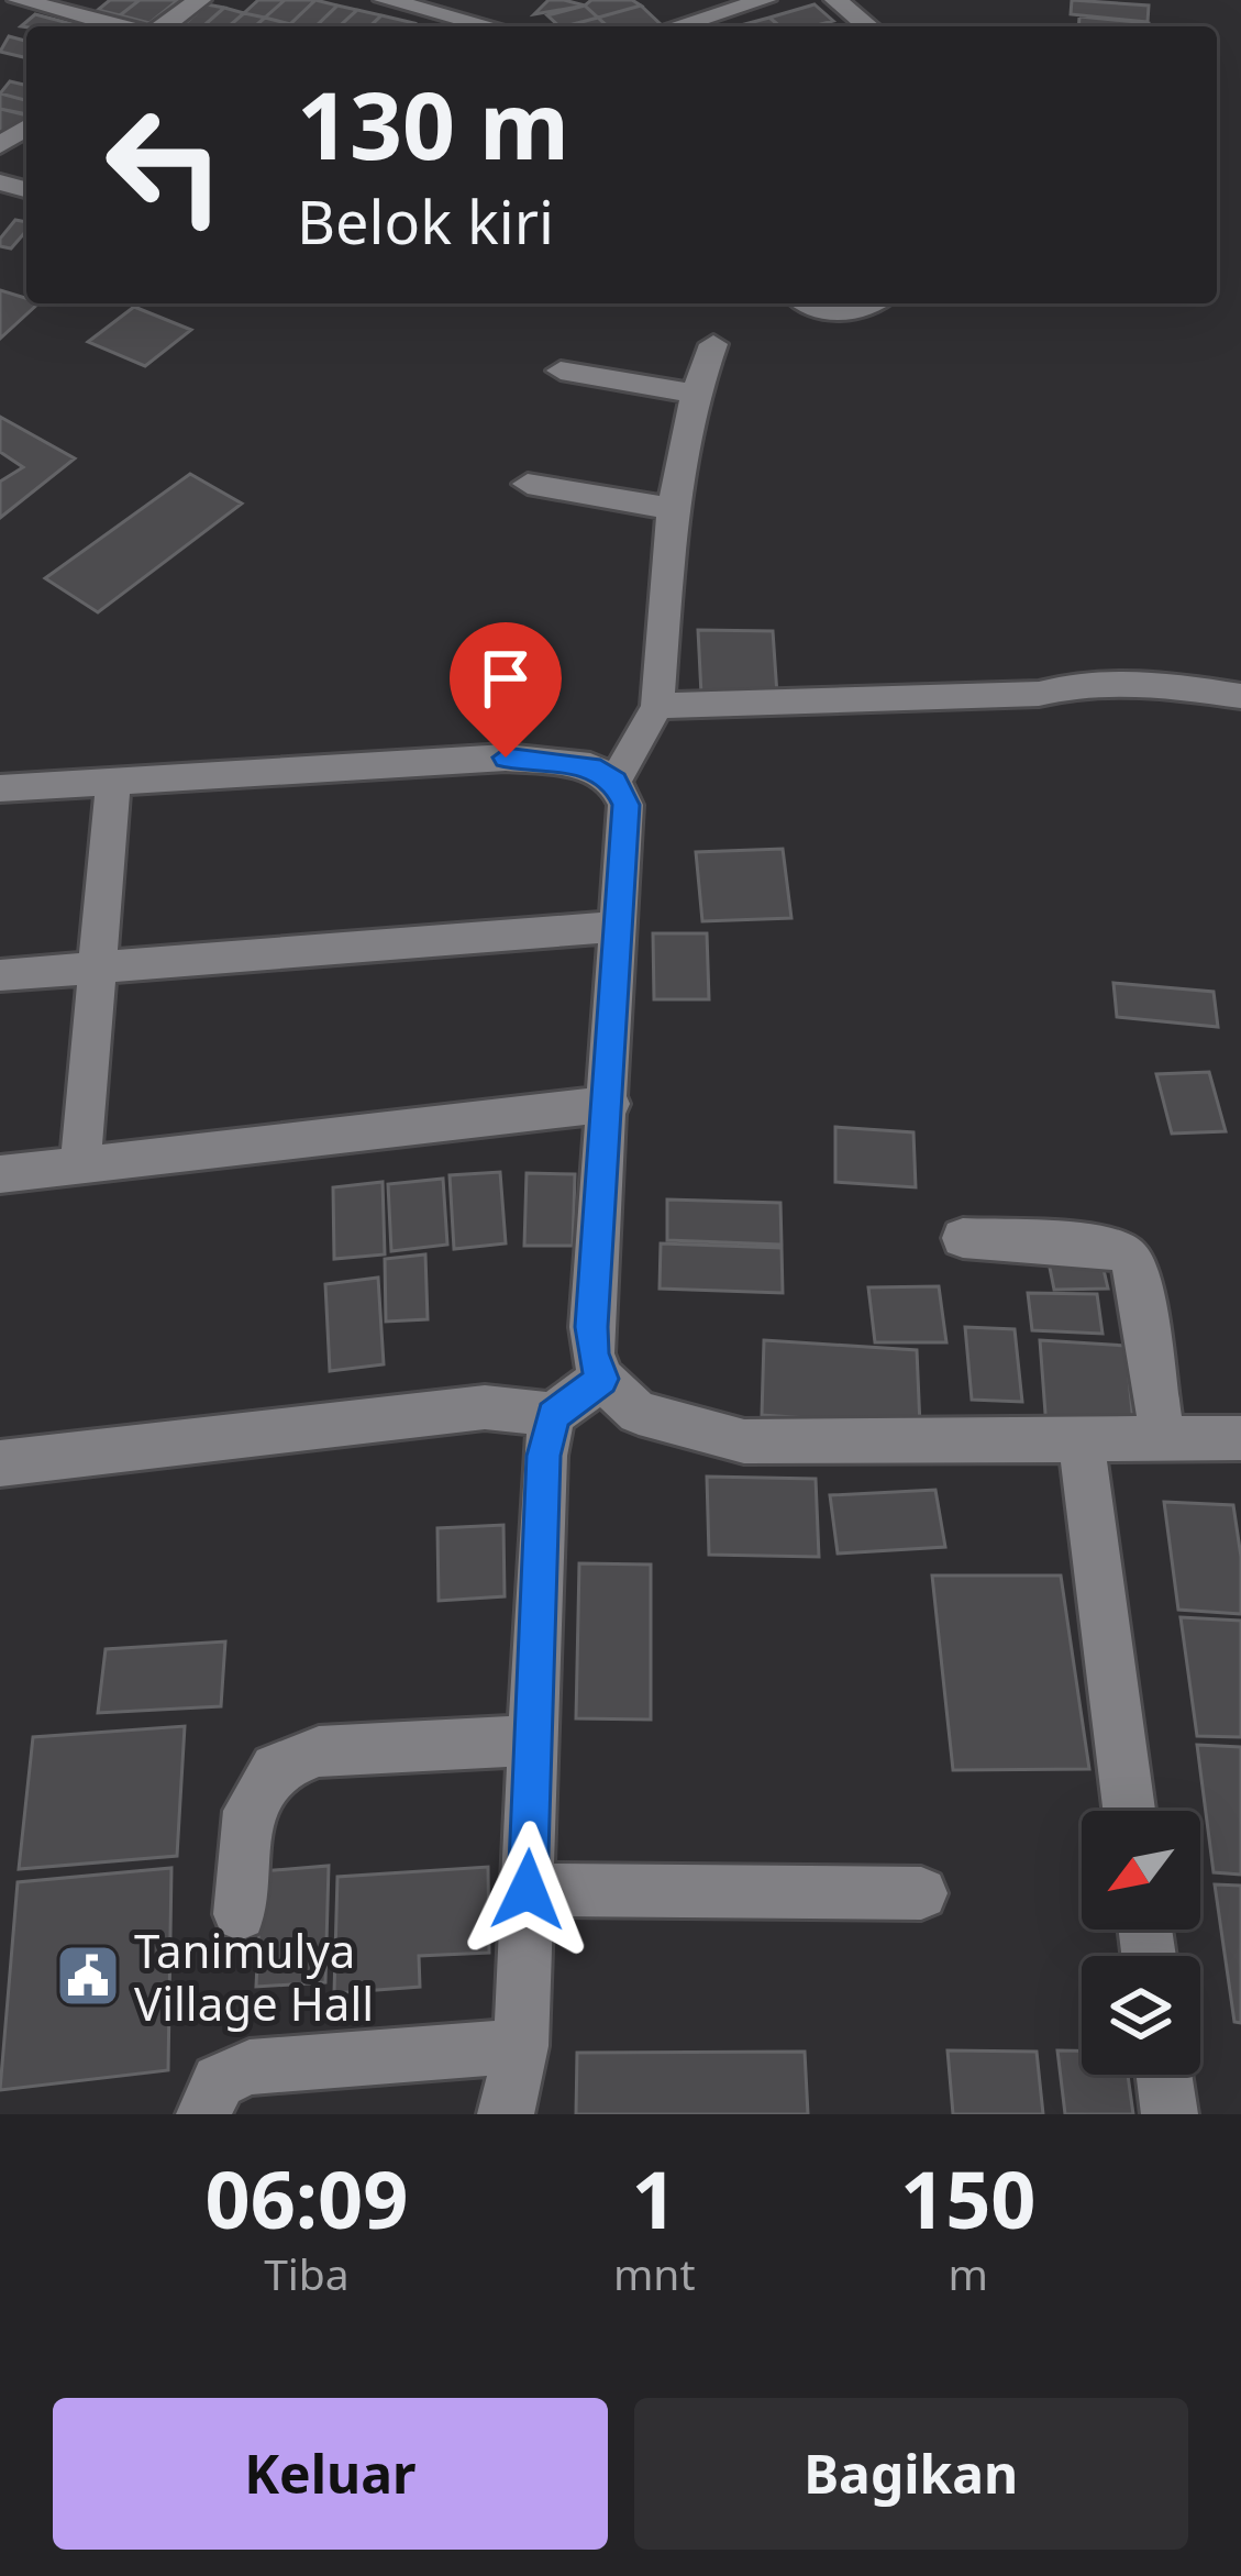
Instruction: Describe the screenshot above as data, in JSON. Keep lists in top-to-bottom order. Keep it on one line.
{"places":{"public building":["Tanimulya Village Hall"]},"north":"bottom left","page":{"turn":["130 m","Belok kiri"],"eta":["06:09","Tiba","1","mnt","150","m"],"buttons":["Keluar","Bagikan"]}}
